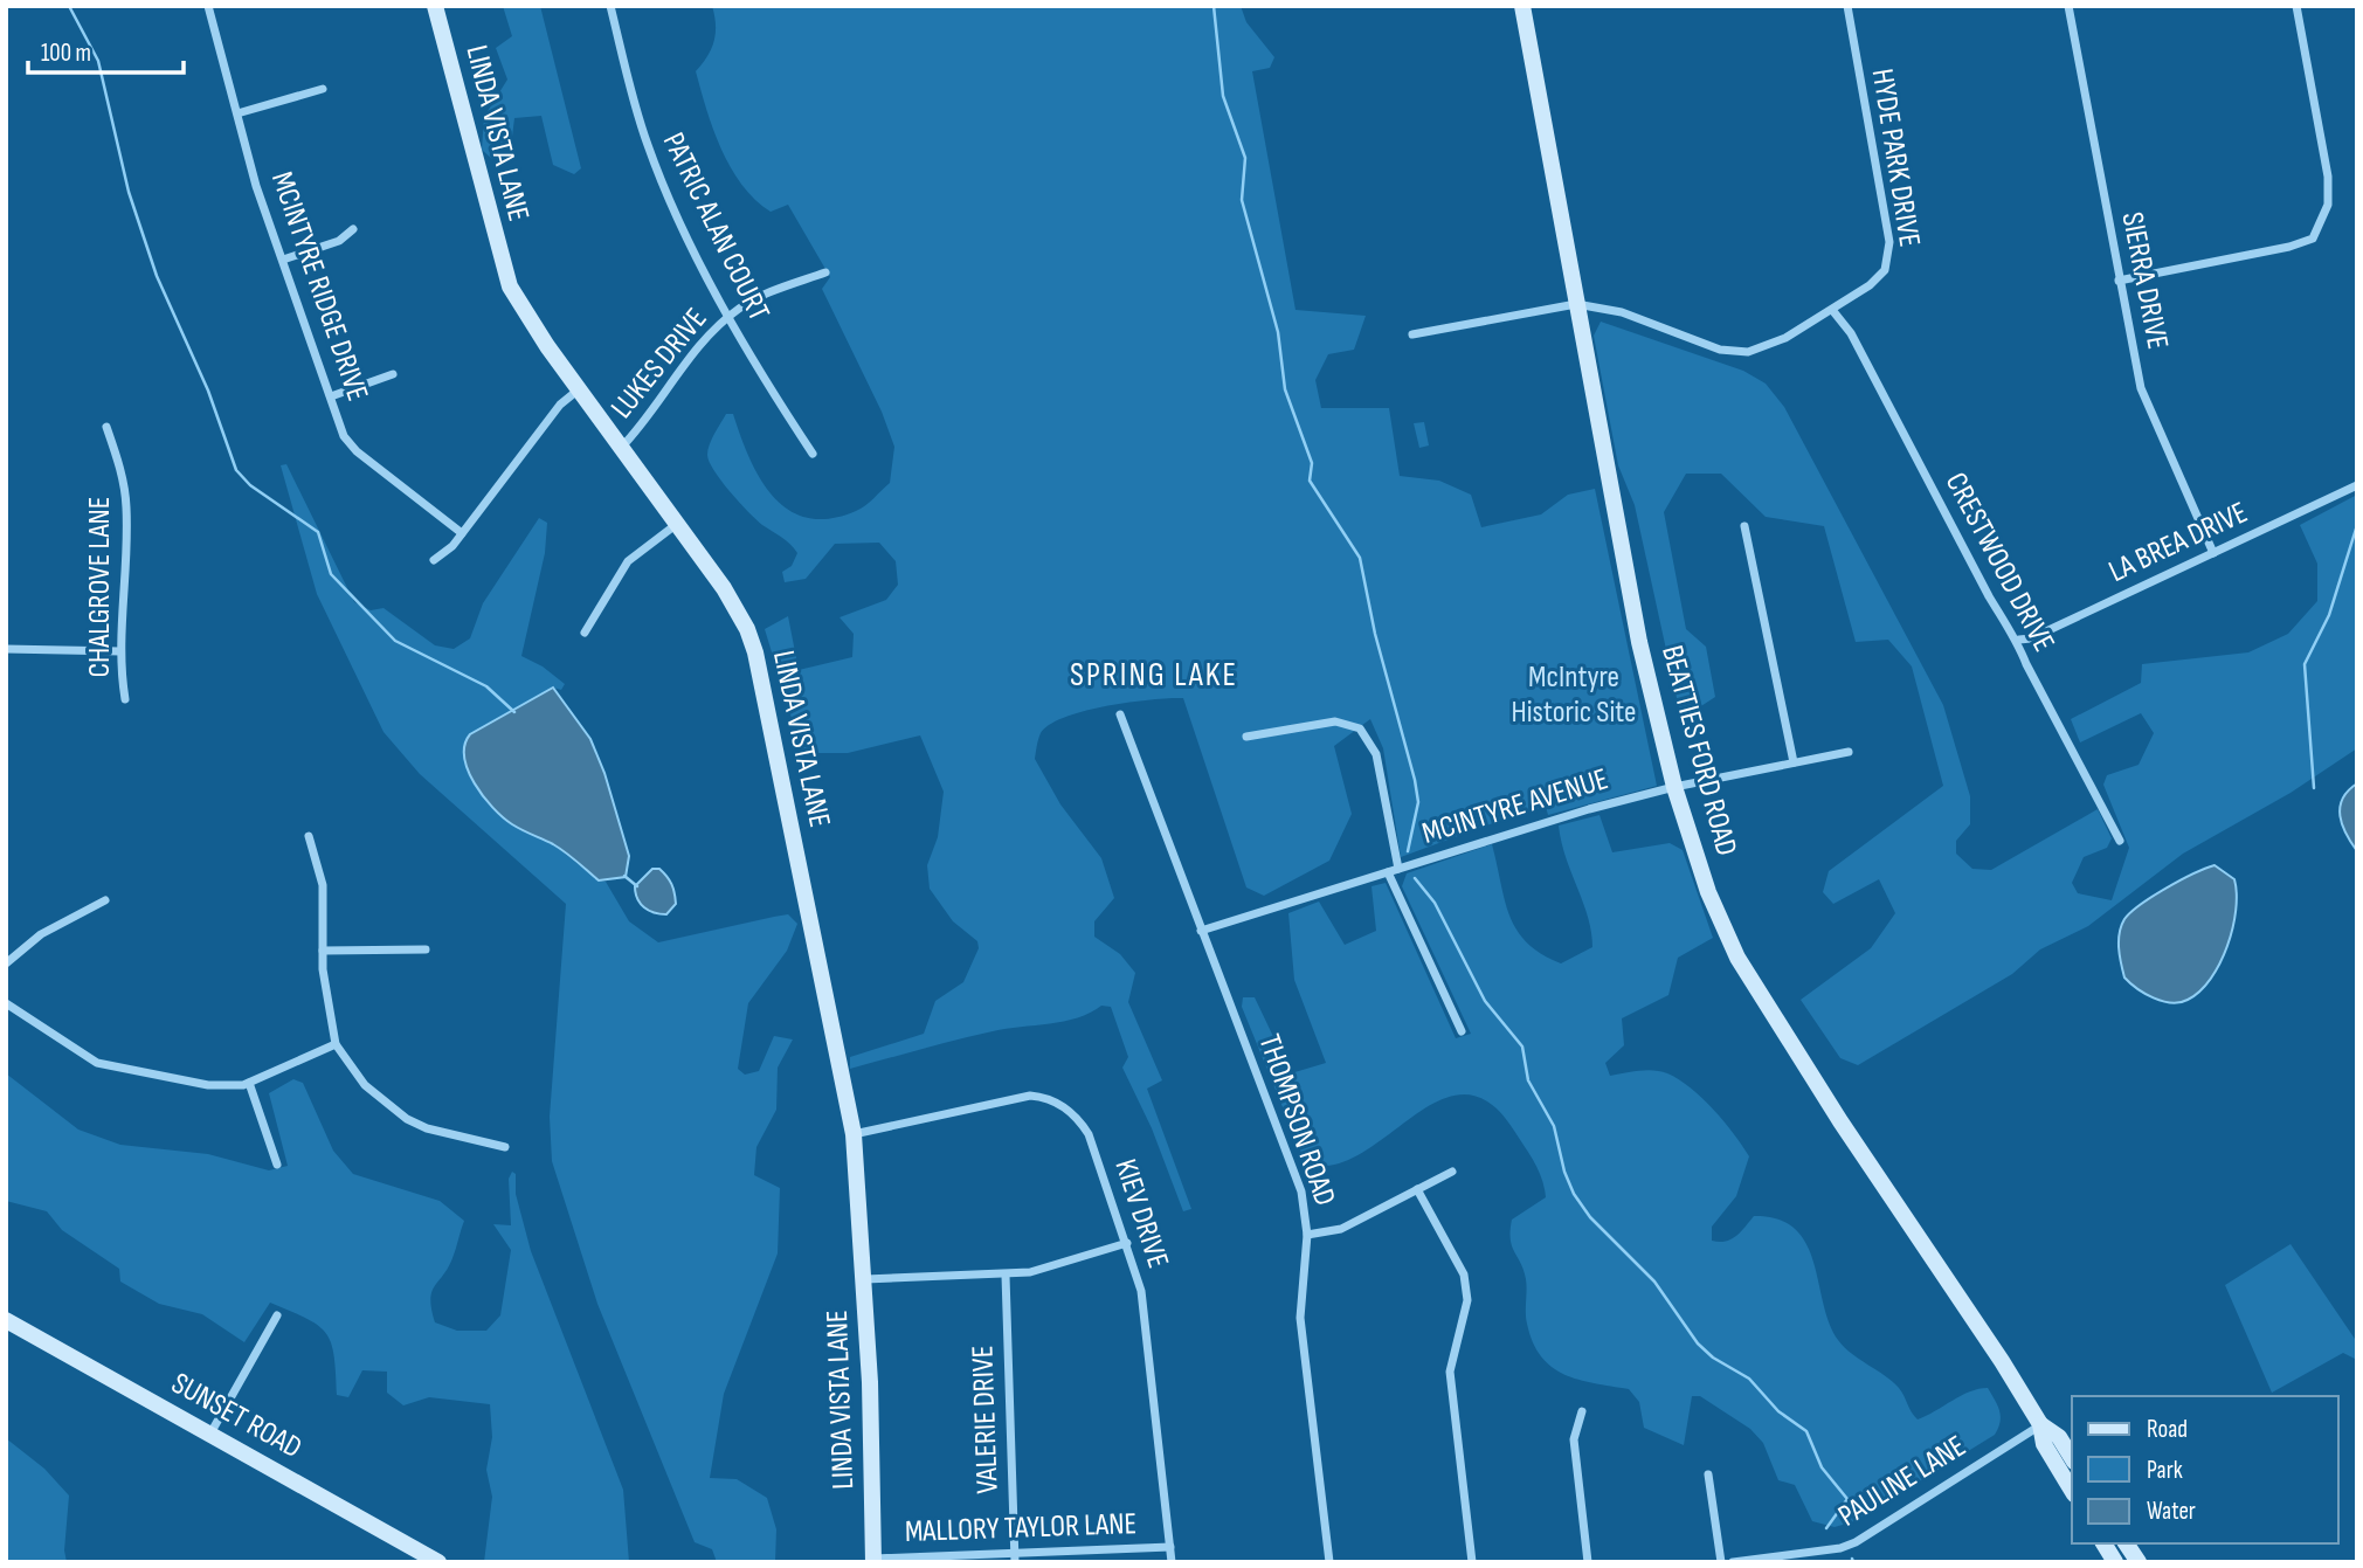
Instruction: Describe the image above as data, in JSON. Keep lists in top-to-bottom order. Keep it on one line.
{"streets":{"main road":["LINDA VISTA LANE","BEATTIES FORD ROAD","SUNSET ROAD"],"street":["HYDE PARK DRIVE","PATRIC ALAN COURT","SIERRA DRIVE","MCINTYRE RIDGE DRIVE","LUKES DRIVE","LA BREA DRIVE","CRESTWOOD DRIVE","CHALGROVE LANE","MCINTYRE AVENUE","THOMPSON ROAD","KIEV DRIVE","VALERIE DRIVE","PAULINE LANE","MALLORY TAYLOR LANE"]},"crossings":[["LINDA VISTA LANE","LUKES DRIVE"],["LINDA VISTA LANE","KIEV DRIVE"],["LINDA VISTA LANE","MALLORY TAYLOR LANE"],["HYDE PARK DRIVE","CRESTWOOD DRIVE"],["HYDE PARK DRIVE","BEATTIES FORD ROAD"],["PATRIC ALAN COURT","LUKES DRIVE"],["SIERRA DRIVE","LA BREA DRIVE"],["LA BREA DRIVE","CRESTWOOD DRIVE"],["BEATTIES FORD ROAD","MCINTYRE AVENUE"],["BEATTIES FORD ROAD","PAULINE LANE"],["MCINTYRE AVENUE","THOMPSON ROAD"],["KIEV DRIVE","MALLORY TAYLOR LANE"],["VALERIE DRIVE","MALLORY TAYLOR LANE"]],"districts":["SPRING LAKE"],"parks":["McIntyre Historic Site"],"legend":["Road","Park","Water"],"scale_bar":"100 m"}
